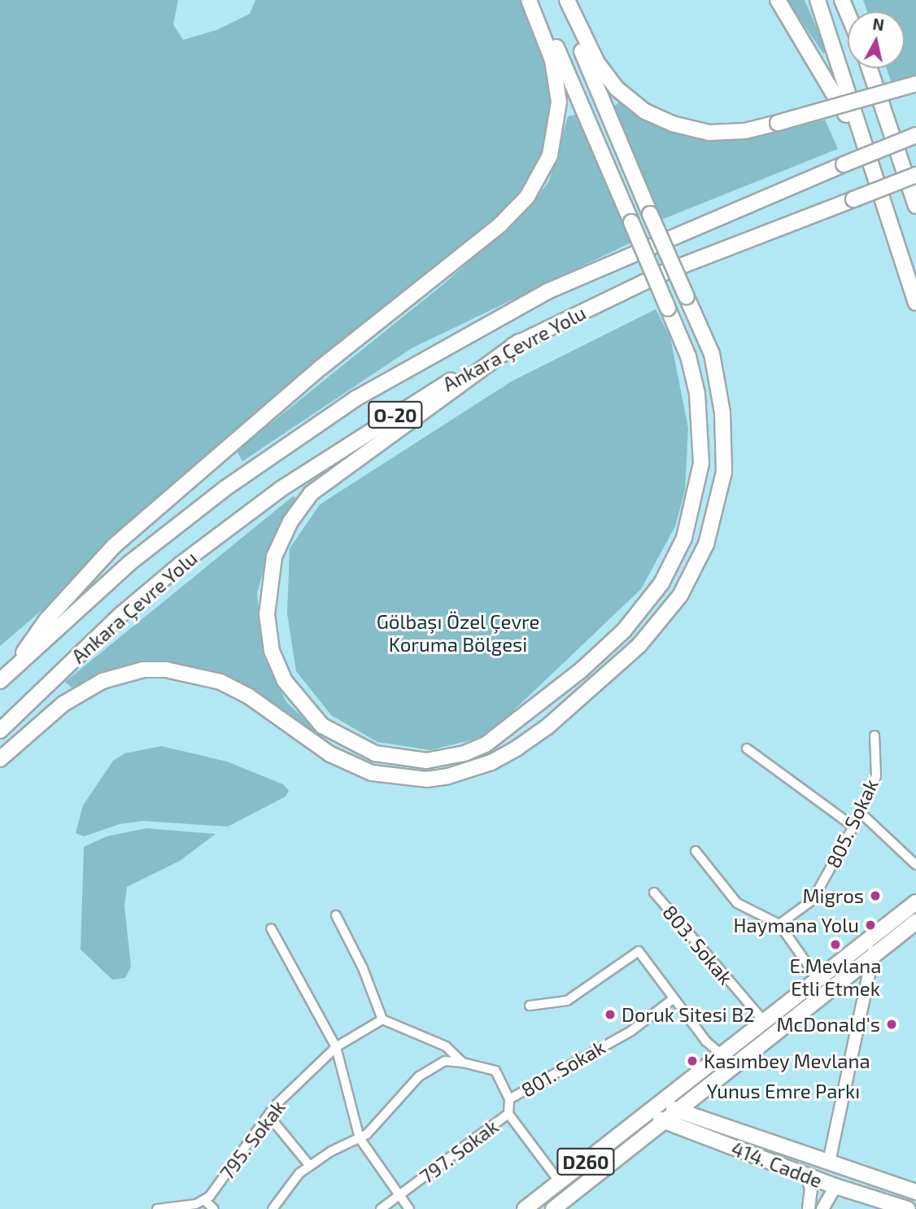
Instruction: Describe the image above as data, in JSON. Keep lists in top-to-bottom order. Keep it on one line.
{"streets":{"highway":["Ankara Çevre Yolu","O-20","D260","414. Cadde"],"street":["805. Sokak","803. Sokak","801. Sokak","795. Sokak","797. Sokak"]},"crossings":[["803. Sokak","D260"],["D260","414. Cadde"]],"parks":["Gölbaşı Özel Çevre Koruma Bölgesi","Yunus Emre Parkı"],"places":["Migros","Haymana Yolu","E.Mevlana Etli Etmek","Doruk Sitesi B2","McDonald's","Kasımbey Mevlana"],"north":"top"}
